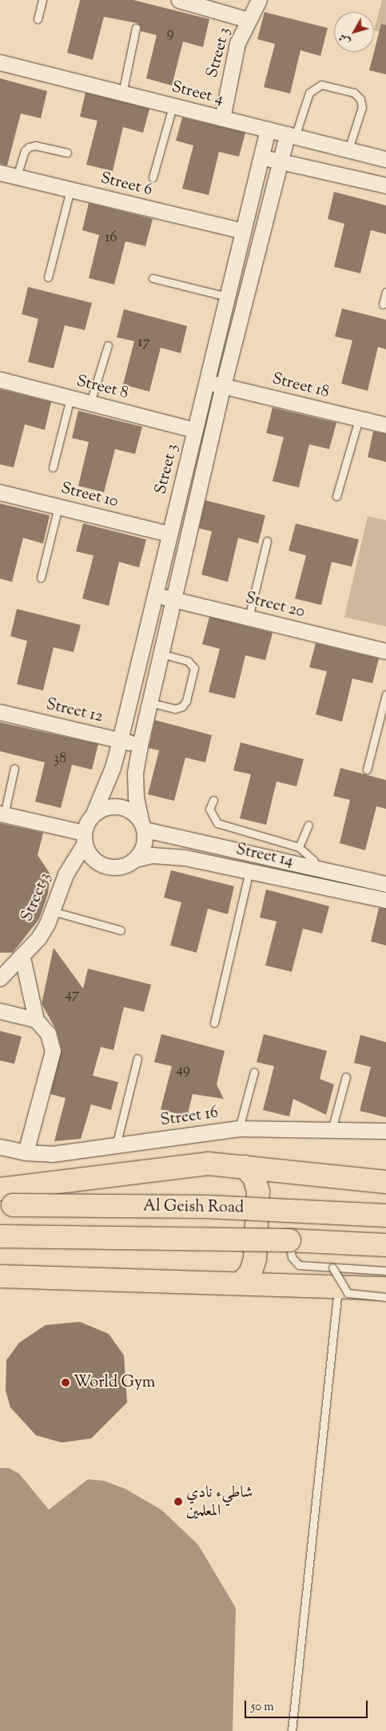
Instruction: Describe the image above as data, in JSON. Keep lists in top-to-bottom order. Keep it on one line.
{"streets":{"highway":["Al Geish Road"],"street":["Street 3","Street 4","Street 6","Street 18","Street 8","Street 10","Street 20","Street 12","Street 14","Street 16"]},"crossings":[["Street 3","Street 4"],["Street 3","Street 6"],["Street 3","Street 18"],["Street 3","Street 8"],["Street 3","Street 10"],["Street 3","Street 20"],["Street 3","Street 12"],["Street 3","Street 14"]],"places":["World Gym","شاطيء نادي المعلمين"],"house_numbers":["9","16","17","38","47","49"],"scale_bar":"50 m","north":"bottom left"}
